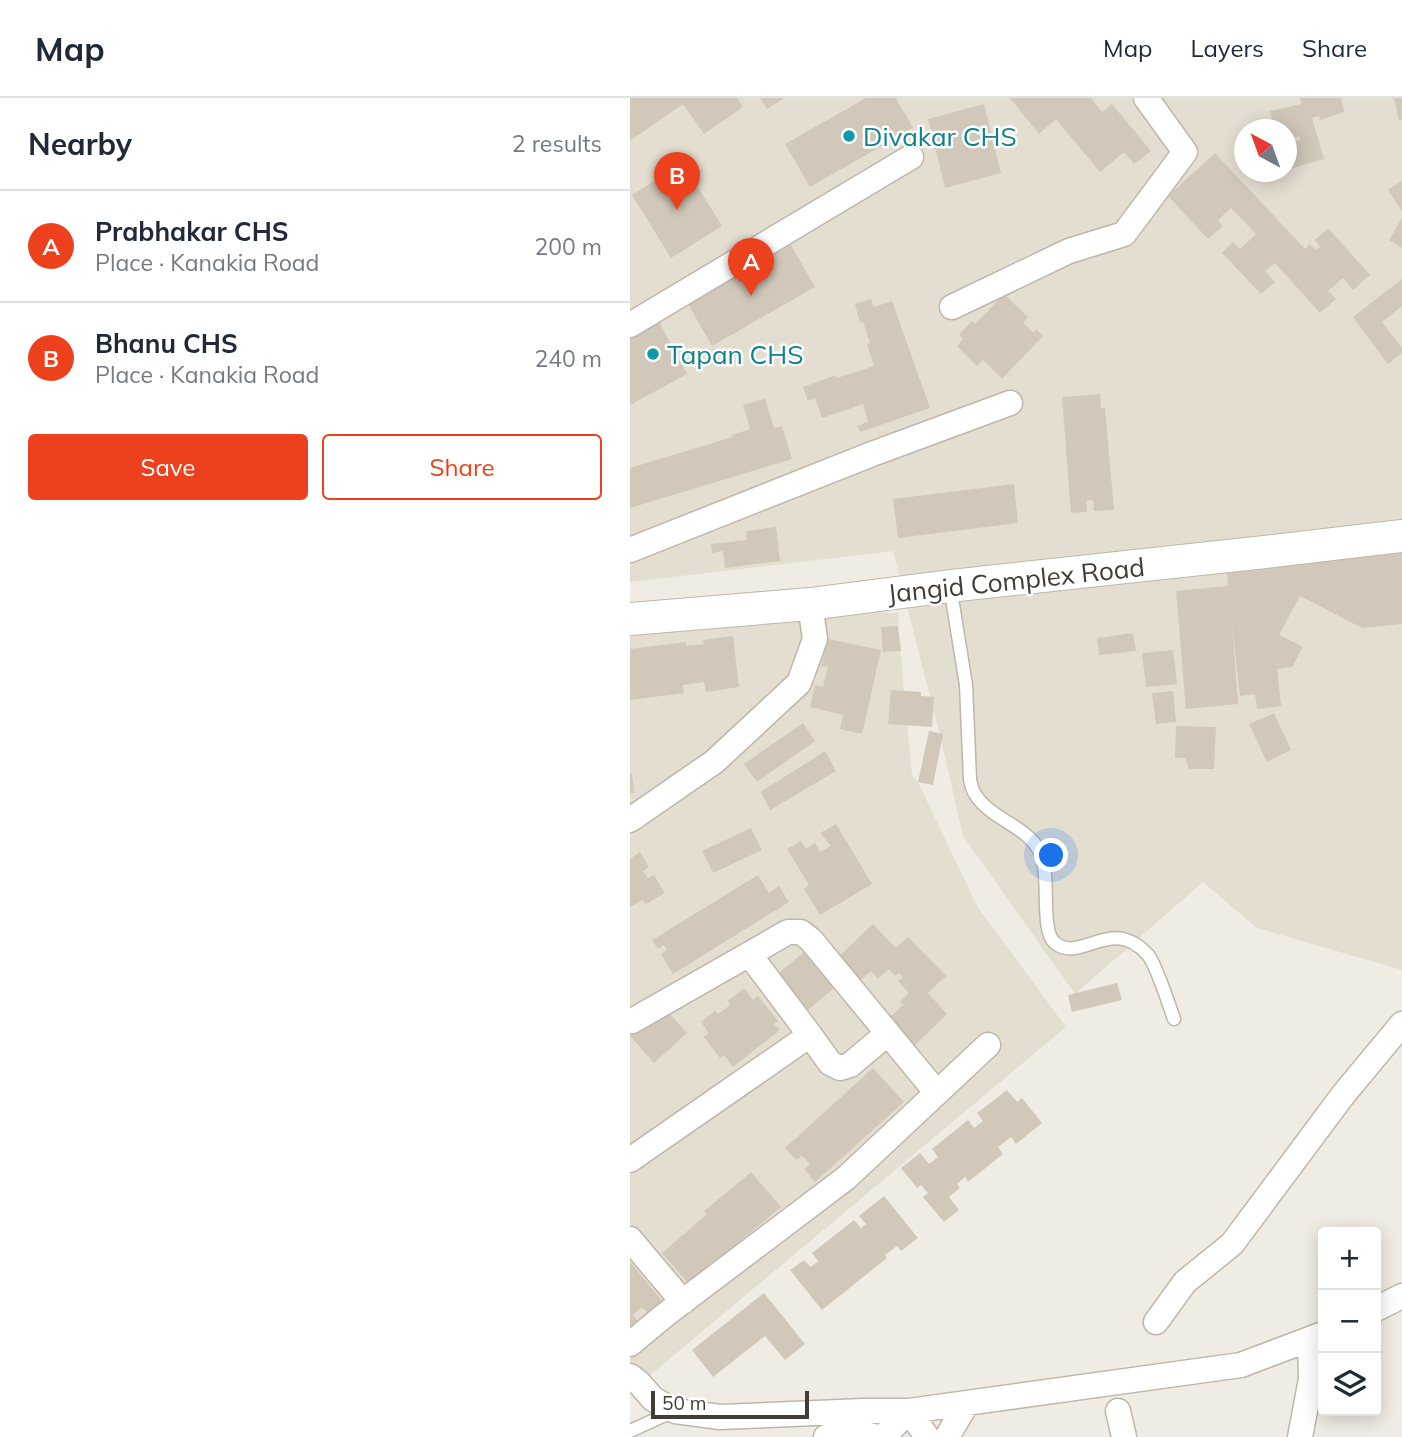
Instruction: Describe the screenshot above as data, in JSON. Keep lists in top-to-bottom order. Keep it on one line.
{"streets":{"street":["Jangid Complex Road"]},"places":["Divakar CHS","Tapan CHS"],"scale_bar":"50 m","north":"top left","page":{"header":"Map","nav":["Map","Layers","Share"],"heading":["Nearby","2 results"],"pins":["B","A"],"list":[{"mark":"A","name":"Prabhakar CHS","note":"Place · Kanakia Road","value":"200 m"},{"mark":"B","name":"Bhanu CHS","note":"Place · Kanakia Road","value":"240 m"}],"buttons":["Save","Share"],"map_buttons":["+","−"],"scale":"50 m"}}
